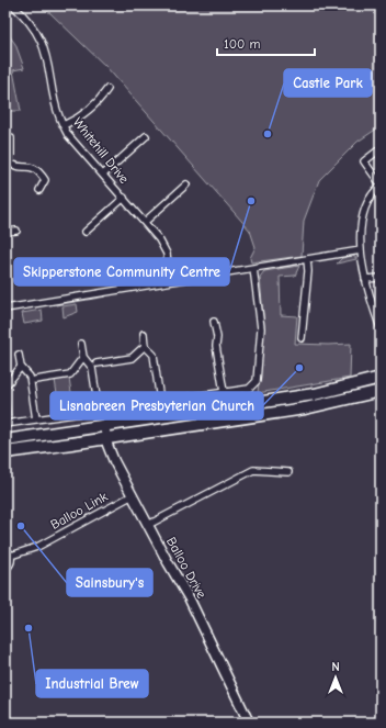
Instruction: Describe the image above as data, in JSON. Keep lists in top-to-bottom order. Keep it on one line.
{"streets":{"street":["Whitehill Drive","Balloo Link","Balloo Drive"]},"crossings":[["Balloo Link","Balloo Drive"]],"places":["Castle Park","Skipperstone Community Centre","Lisnabreen Presbyterian Church","Sainsbury's","Industrial Brew"],"scale_bar":"100 m","north":"top"}
